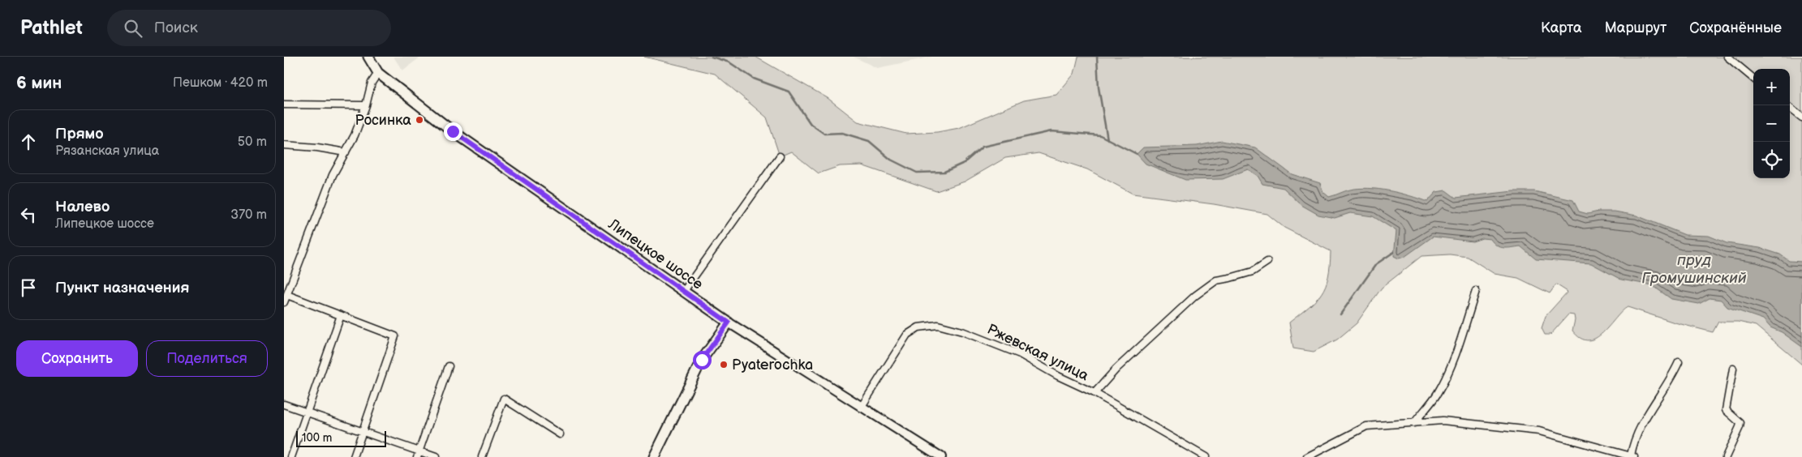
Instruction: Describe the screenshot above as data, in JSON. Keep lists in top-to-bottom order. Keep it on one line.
{"streets":{"main road":["Липецкое шоссе"],"street":["Ржевская улица"]},"crossings":[["Липецкое шоссе","Ржевская улица"]],"water":["пруд Громушинский"],"places":["Росинка","Pyaterochka"],"scale_bar":"100 m","page":{"header":"Pathlet","search":"Поиск","nav":["Карта","Маршрут","Сохранённые"],"heading":["6 мин","Пешком · 420 m"],"map_buttons":["+","−"],"list":[["Прямо","Рязанская улица","50 m"],["Налево","Липецкое шоссе","370 m"],"Пункт назначения"],"buttons":["Сохранить","Поделиться"],"scale":"100 m"}}
